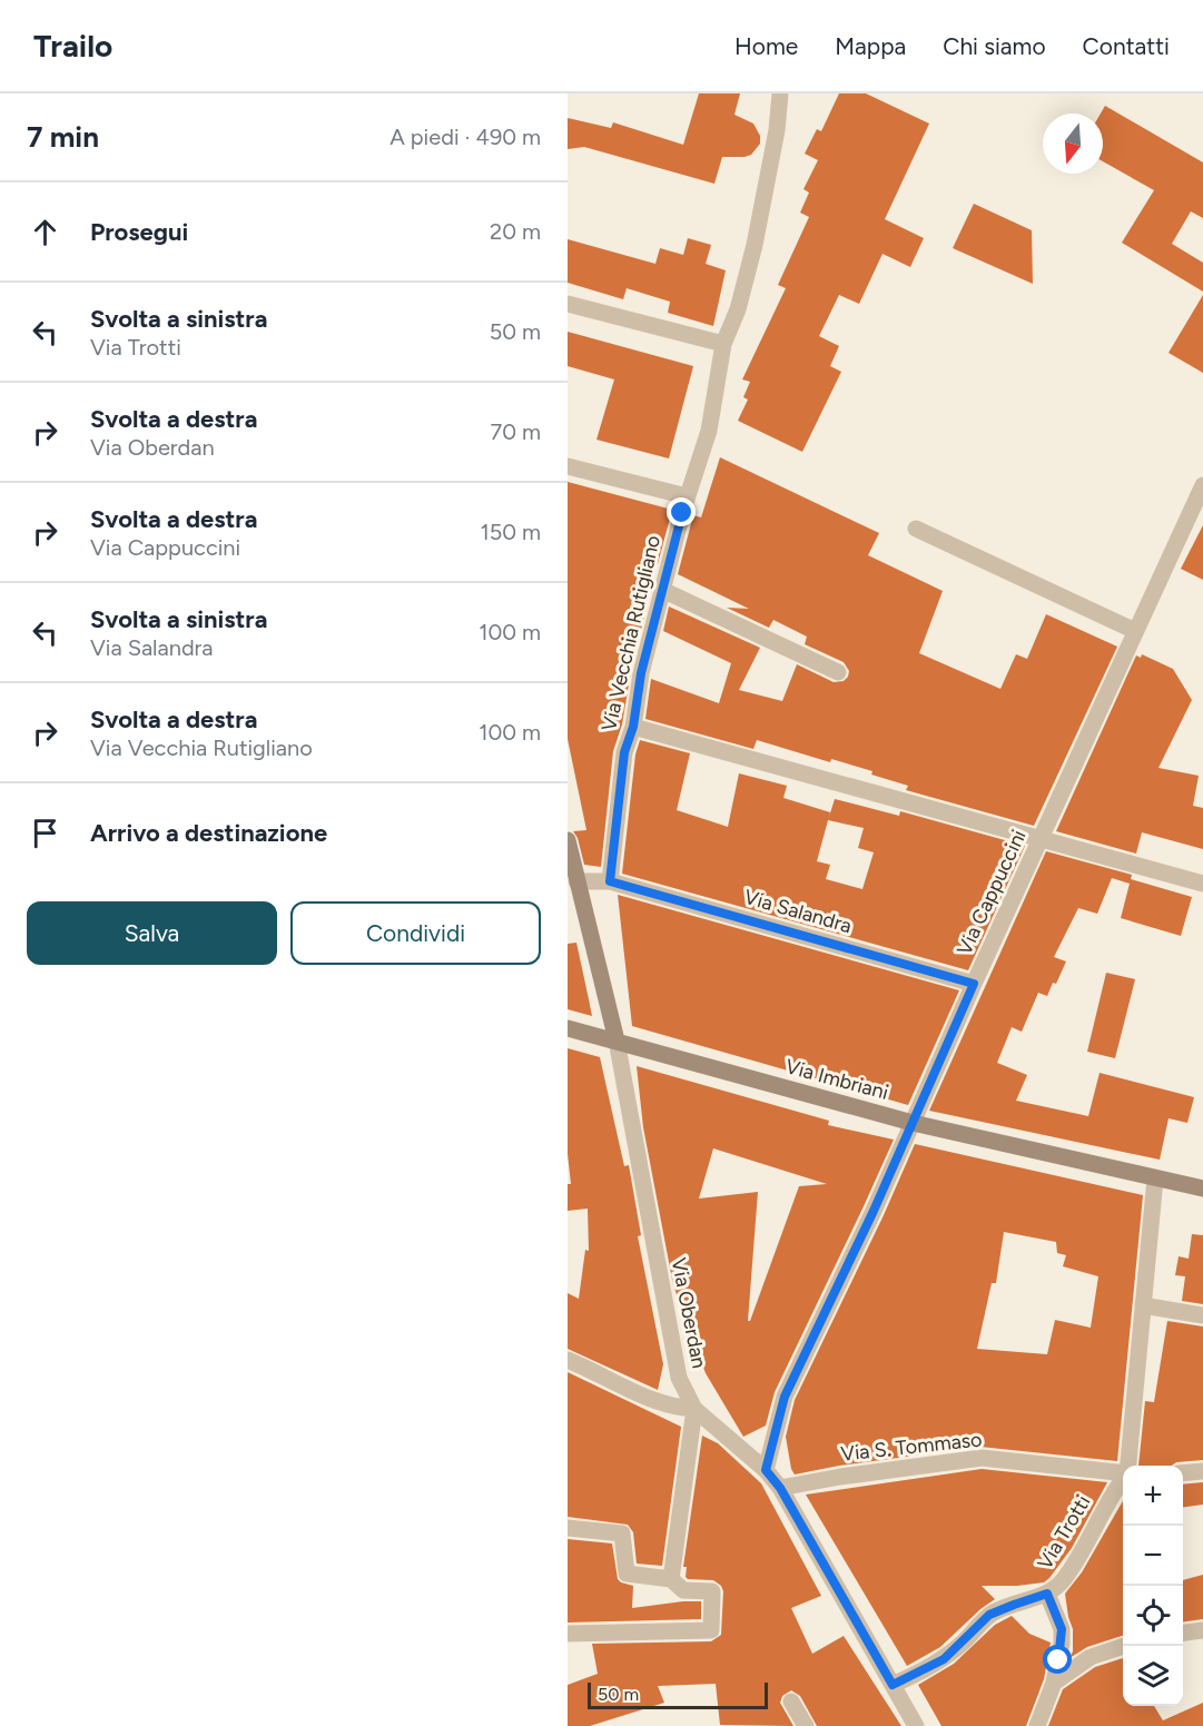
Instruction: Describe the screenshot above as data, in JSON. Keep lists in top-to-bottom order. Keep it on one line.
{"streets":{"street":["Via Vecchia Rutigliano","Via Cappuccini","Via Salandra","Via Imbriani","Via Oberdan","Via S. Tommaso","Via Trotti"]},"crossings":[["Via Vecchia Rutigliano","Via Salandra"],["Via Cappuccini","Via Salandra"],["Via Cappuccini","Via Imbriani"],["Via Cappuccini","Via Oberdan"],["Via Imbriani","Via Oberdan"],["Via Oberdan","Via S. Tommaso"],["Via Oberdan","Via Trotti"]],"scale_bar":"50 m","north":"bottom","page":{"header":"Trailo","nav":["Home","Mappa","Chi siamo","Contatti"],"heading":["7 min","A piedi · 490 m"],"list":[["Prosegui","20 m"],["Svolta a sinistra","Via Trotti","50 m"],["Svolta a destra","Via Oberdan","70 m"],["Svolta a destra","Via Cappuccini","150 m"],["Svolta a sinistra","Via Salandra","100 m"],["Svolta a destra","Via Vecchia Rutigliano","100 m"],"Arrivo a destinazione"],"buttons":["Salva","Condividi"],"map_buttons":["+","−"],"scale":"50 m"}}
